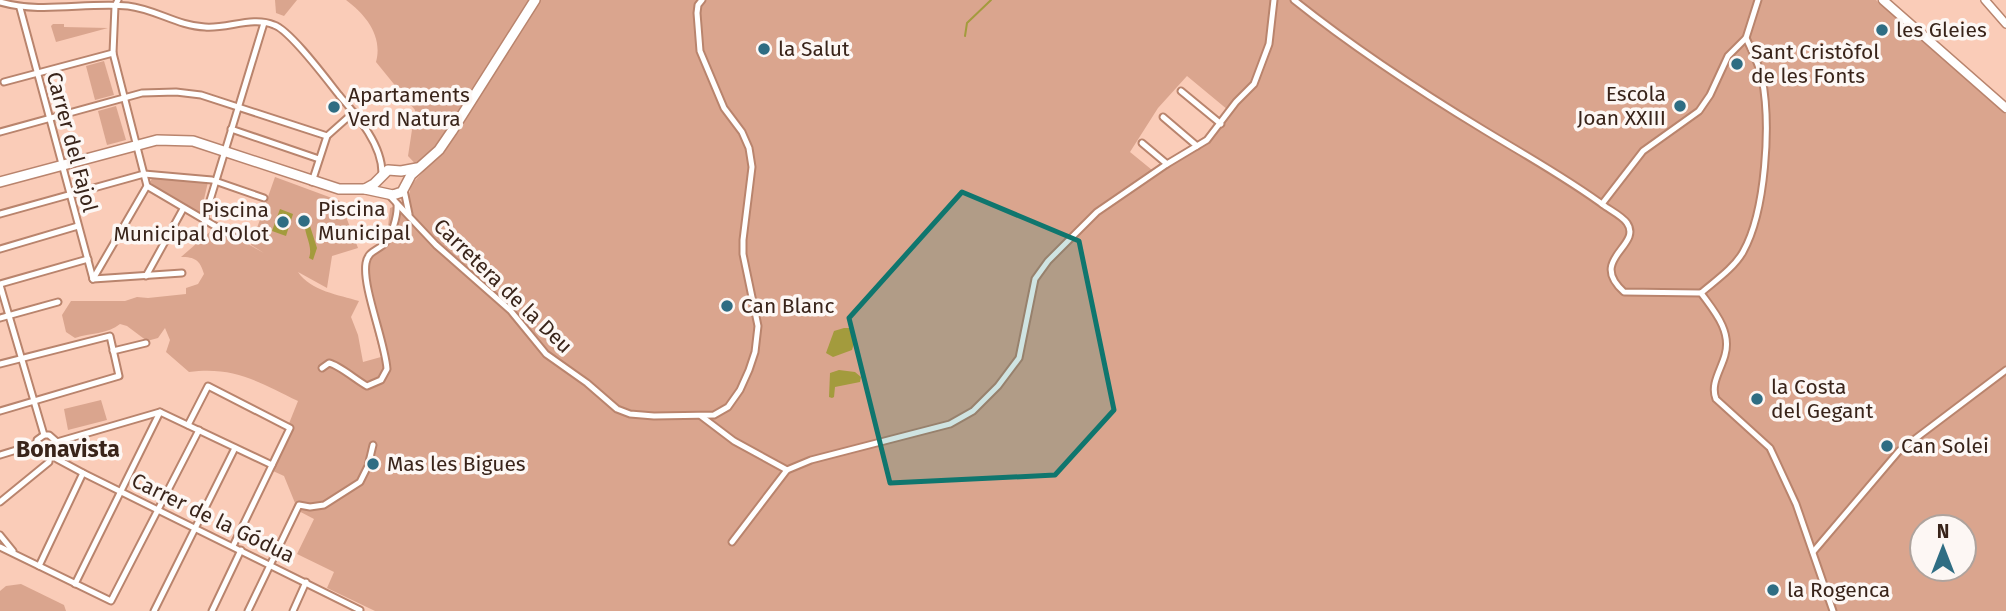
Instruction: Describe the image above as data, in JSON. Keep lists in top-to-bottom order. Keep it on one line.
{"streets":{"street":["Carrer del Fajol","Carretera de la Deu","Carrer de la Gódua"]},"districts":["Bonavista"],"places":["les Gleies","la Salut","Sant Cristòfol de les Fonts","Escola Joan XXIII","Apartaments Verd Natura","Piscina Municipal","Piscina Municipal d'Olot","Can Blanc","la Costa del Gegant","Can Solei","Mas les Bigues","la Rogenca"],"north":"top"}
